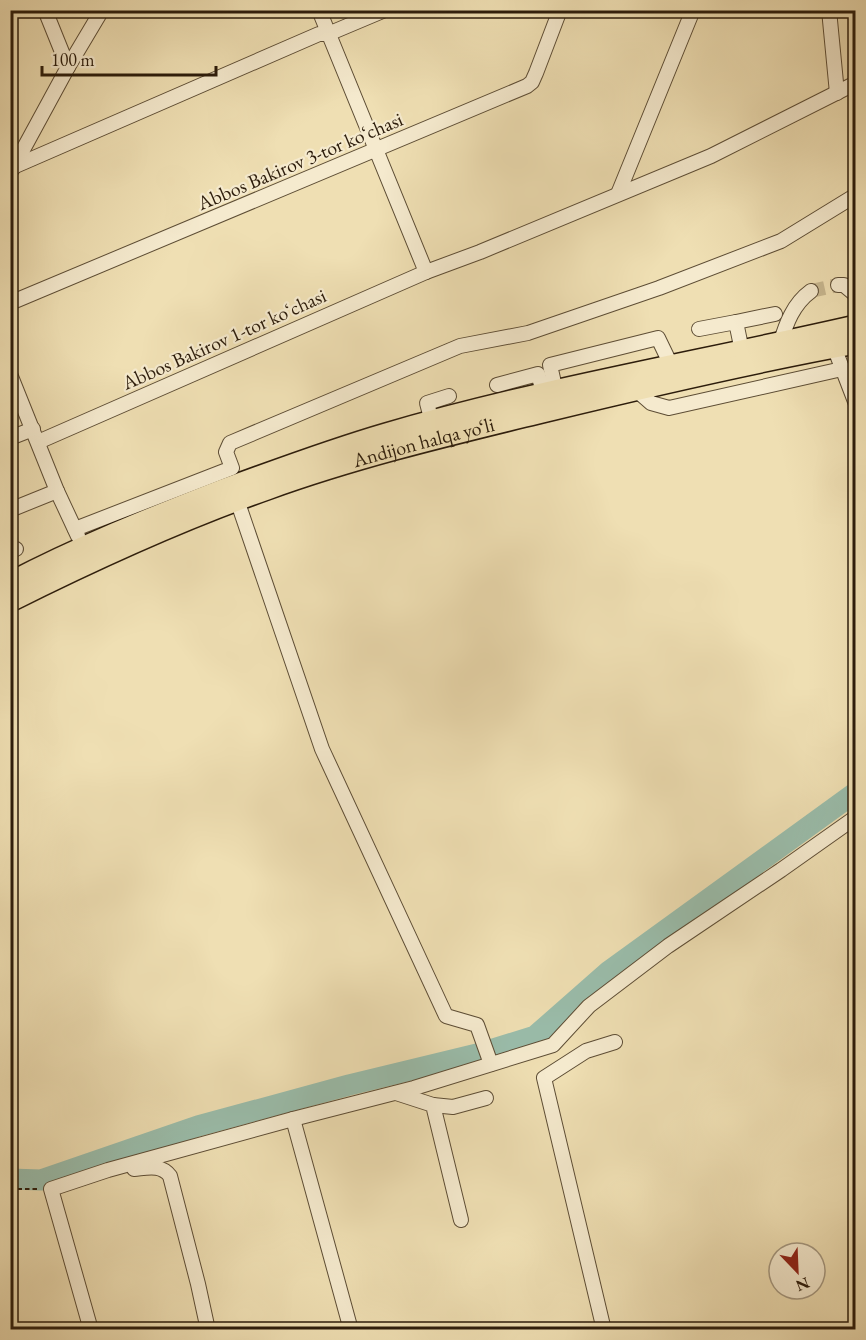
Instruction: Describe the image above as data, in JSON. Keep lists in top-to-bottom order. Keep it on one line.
{"streets":{"highway":["Andijon halqa yo‘li"],"street":["Abbos Bakirov 3-tor koʻchasi","Abbos Bakirov 1-tor koʻchasi"]},"scale_bar":"100 m","north":"bottom right"}
